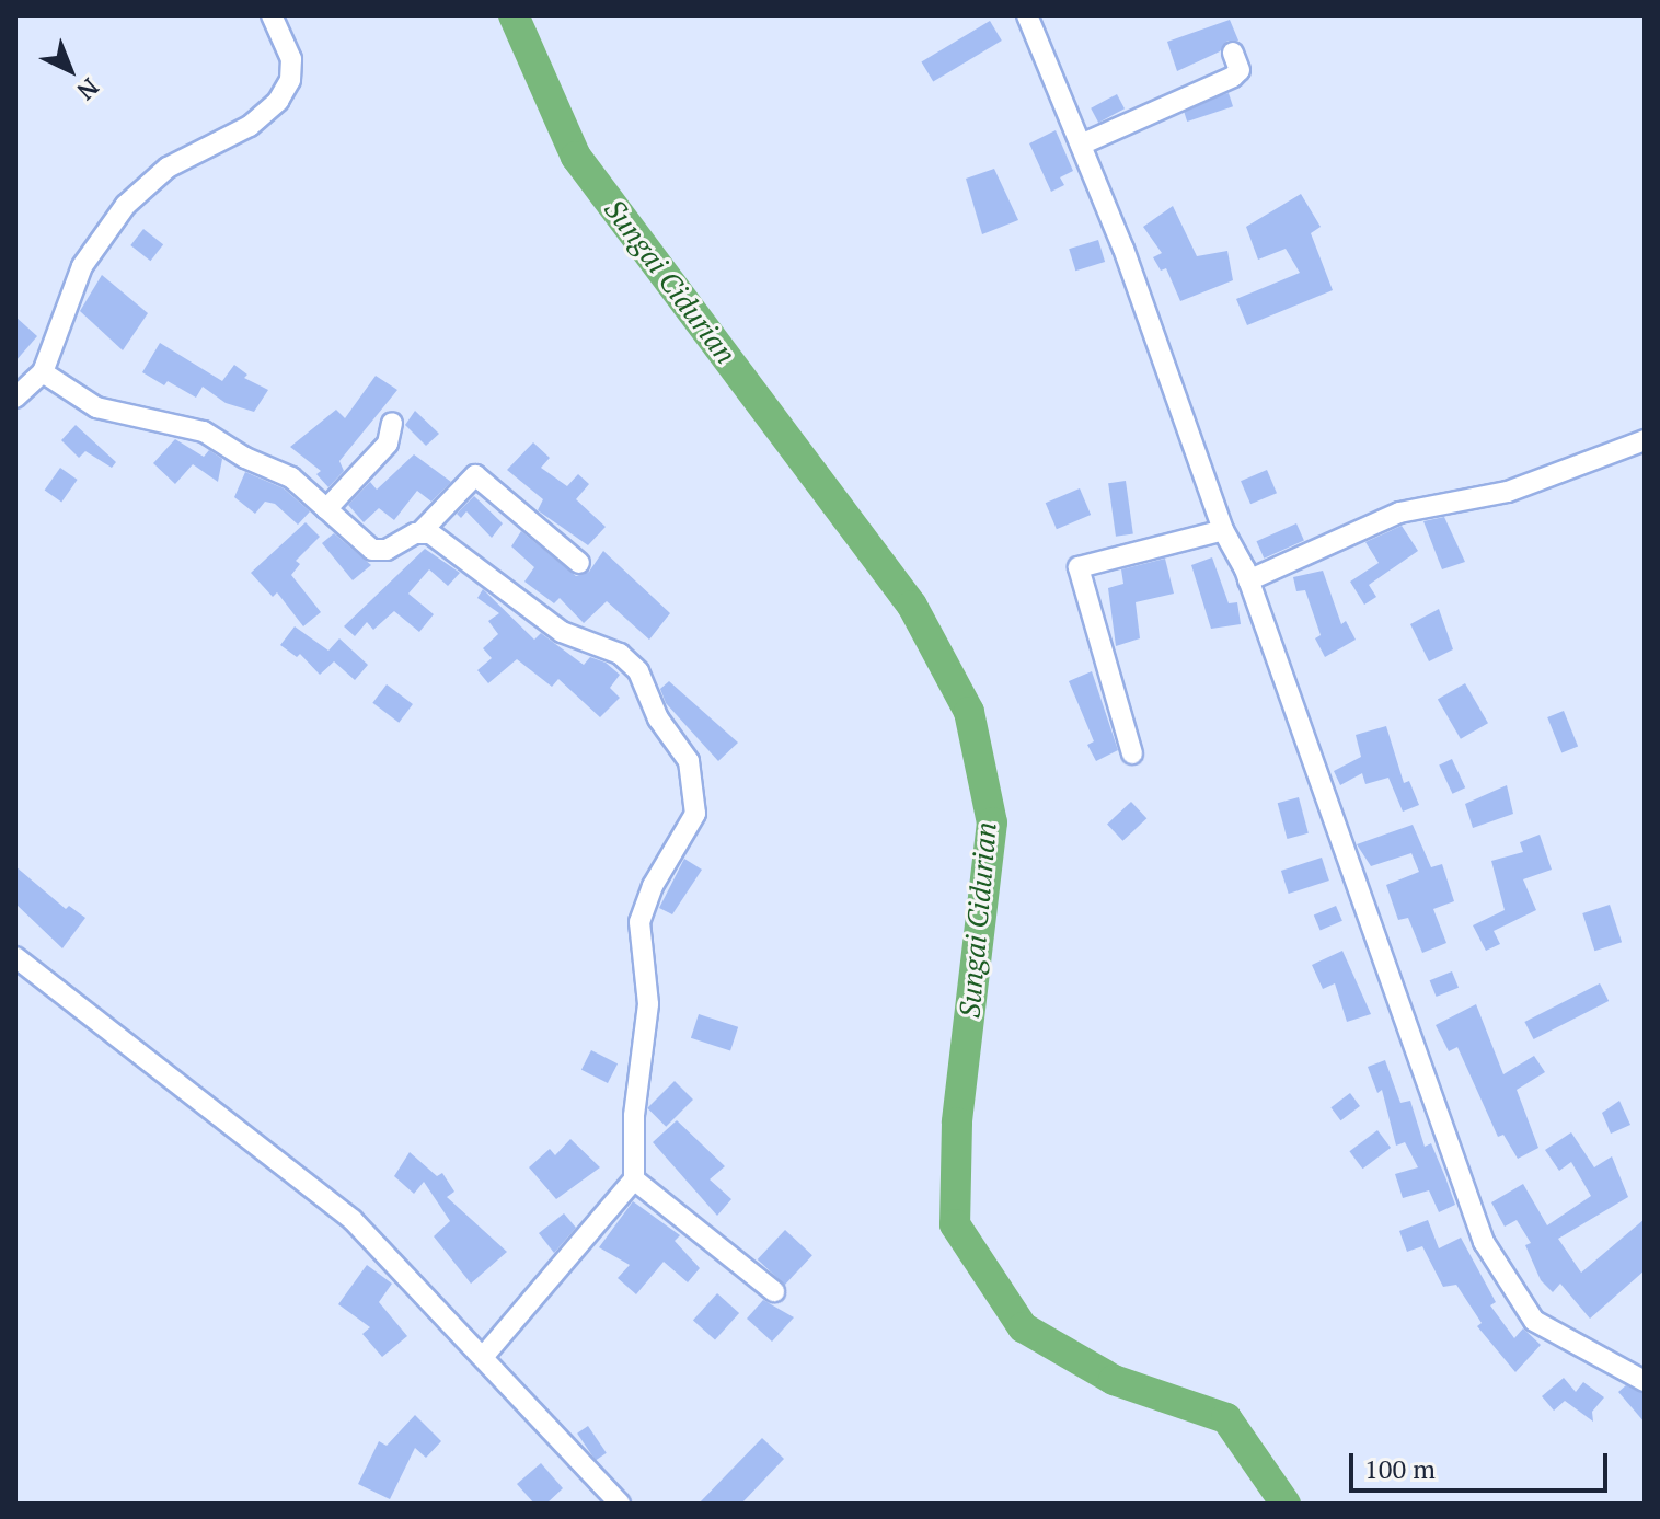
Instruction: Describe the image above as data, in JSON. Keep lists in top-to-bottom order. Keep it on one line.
{"water":["Sungai Cidurian"],"scale_bar":"100 m","north":"bottom right"}
